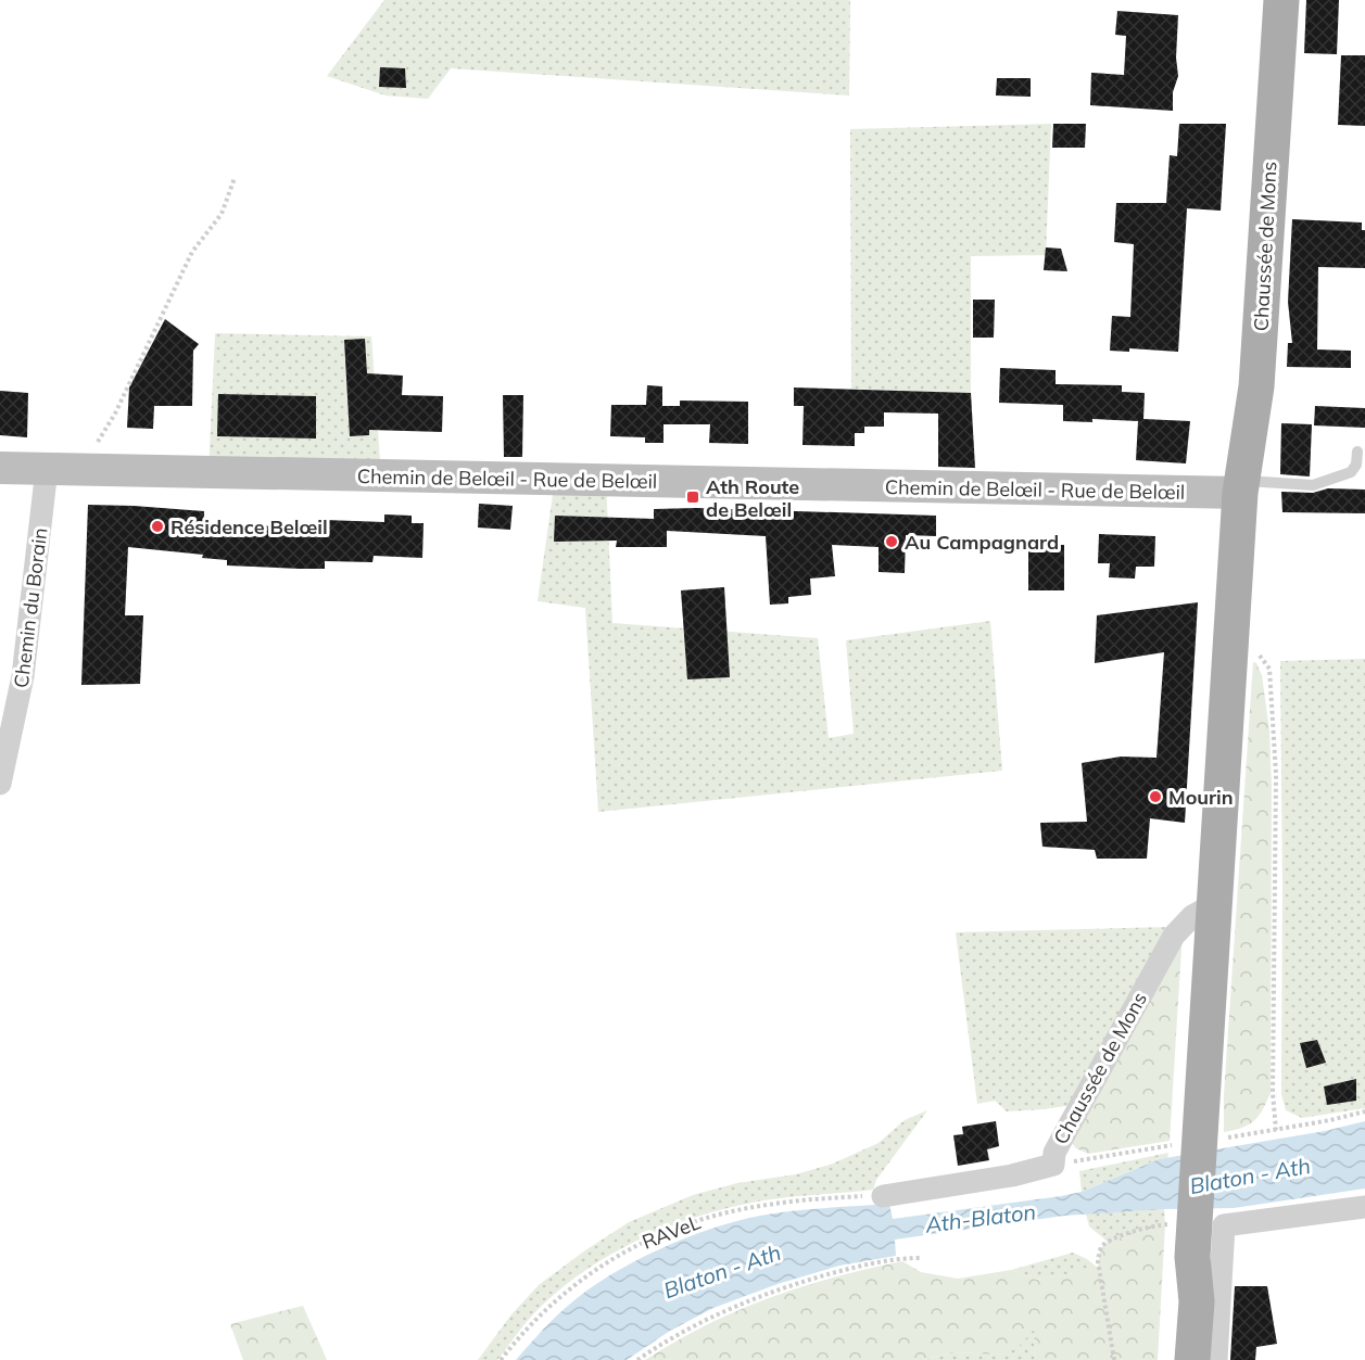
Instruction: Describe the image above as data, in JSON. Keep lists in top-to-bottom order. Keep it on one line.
{"streets":{"main road":["Chaussée de Mons"],"street":["Chemin de Belœil - Rue de Belœil","Chemin du Borain"],"path":["RAVeL"]},"crossings":[["Chaussée de Mons","Chemin de Belœil - Rue de Belœil"],["Chaussée de Mons","RAVeL"],["Chemin de Belœil - Rue de Belœil","Chemin du Borain"]],"water":["Blaton - Ath","Ath-Blaton"],"places":{"transit":["Ath Route de Belœil"],"other":["Résidence Belœil","Au Campagnard","Mourin"]}}
